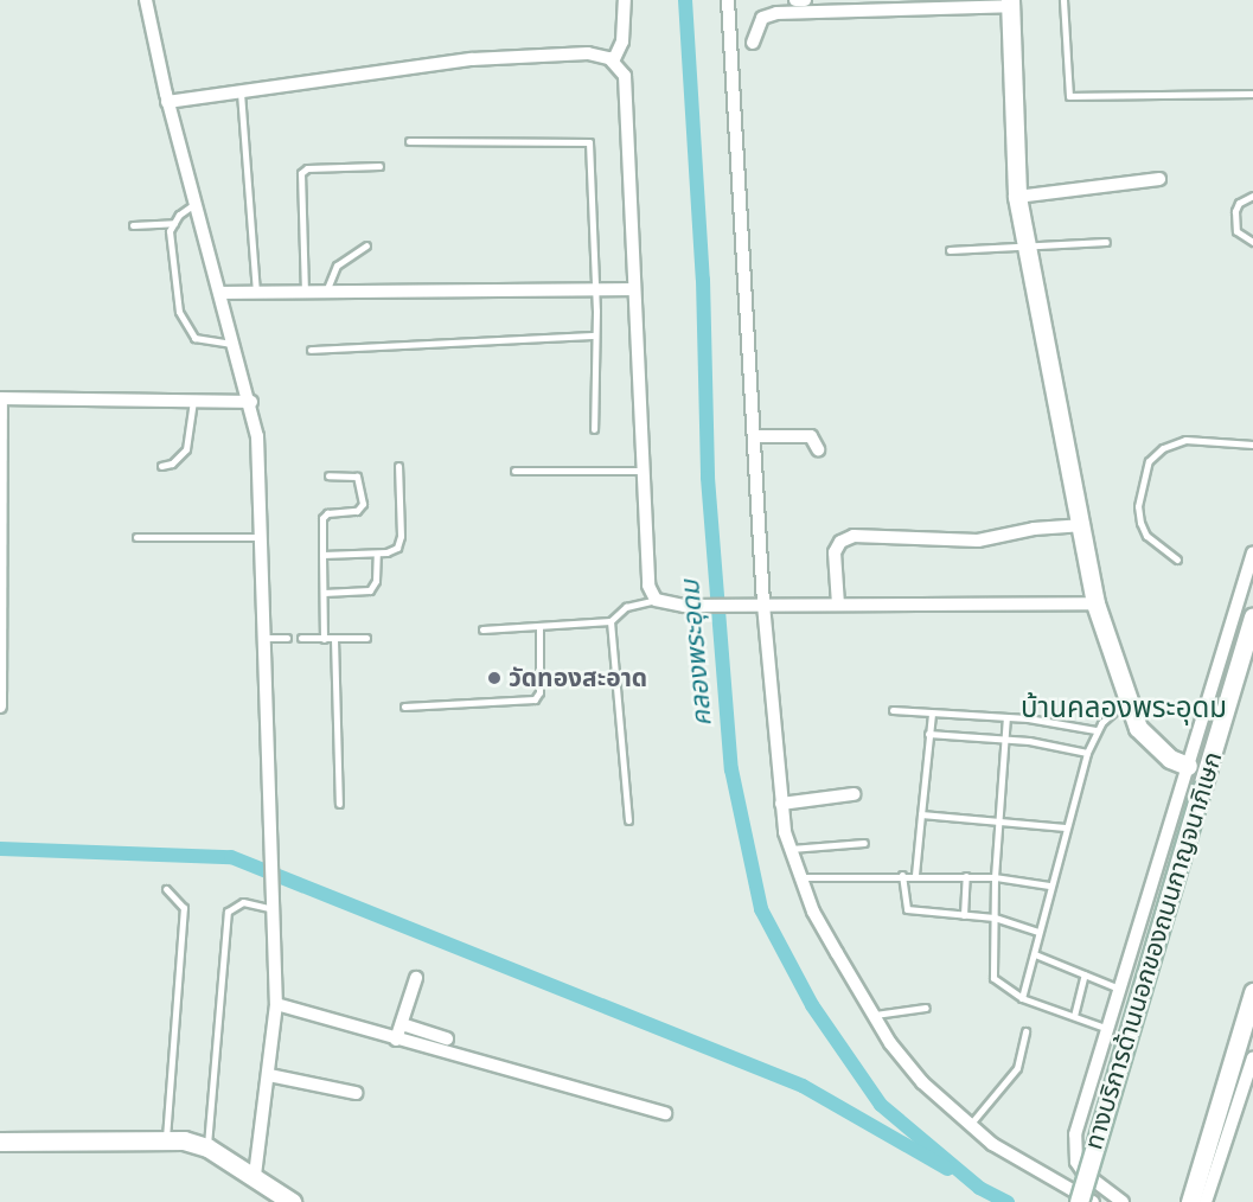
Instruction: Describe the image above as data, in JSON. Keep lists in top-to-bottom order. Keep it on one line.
{"streets":{"street":["ทางบริการด้านนอกของถนนกาญจนาภิเษก"]},"districts":["บ้านคลองพระอุดม"],"water":["คลองพระอุดม"],"places":["วัดทองสะอาด"]}
